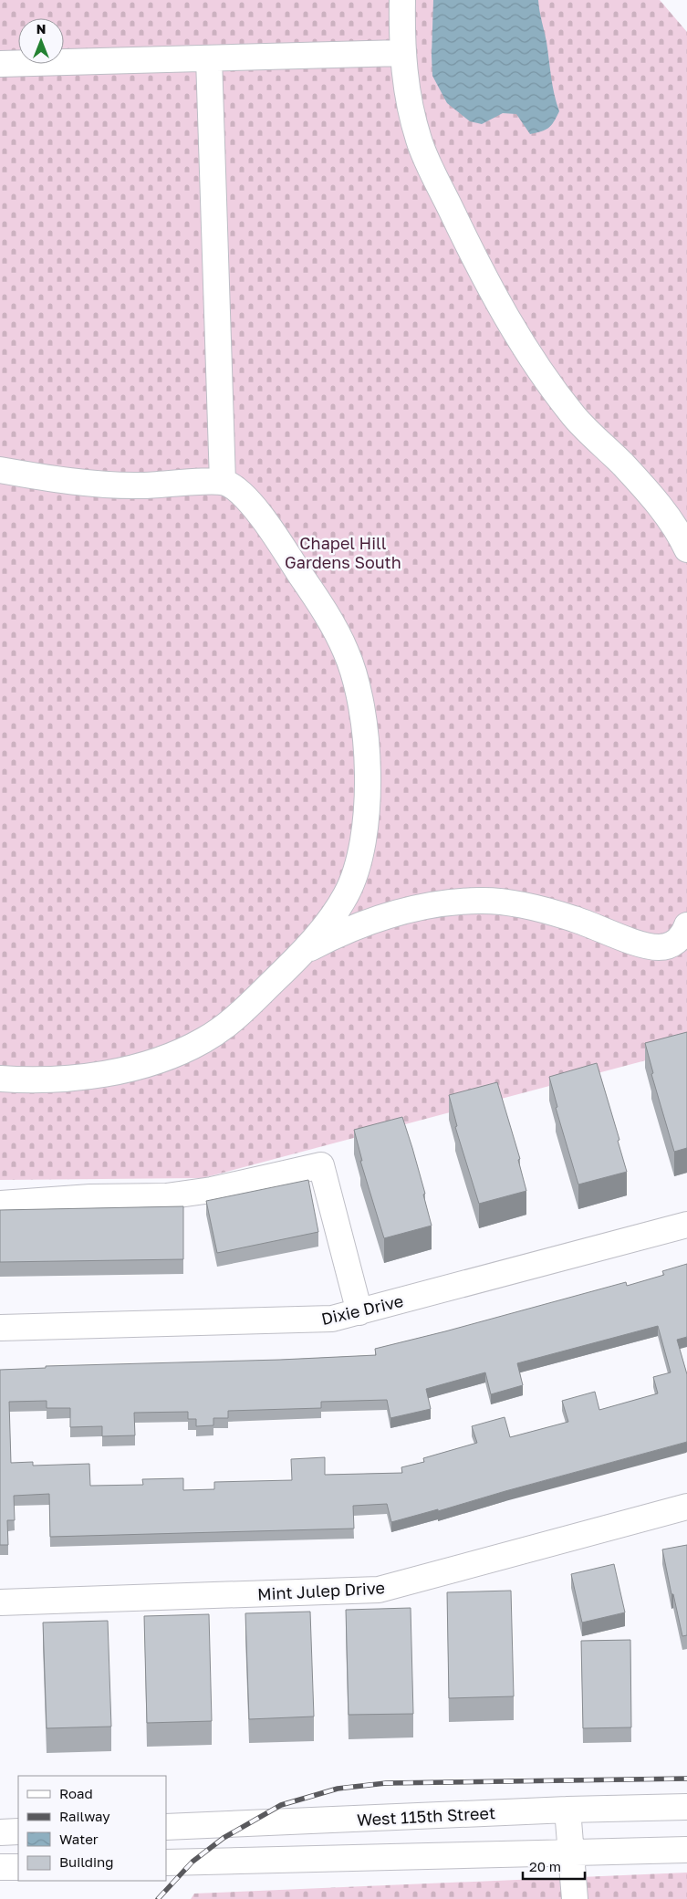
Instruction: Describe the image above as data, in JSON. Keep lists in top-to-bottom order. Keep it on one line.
{"streets":{"street":["Dixie Drive","Mint Julep Drive","West 115th Street"]},"parks":["Chapel Hill Gardens South"],"legend":["Road","Railway","Water","Building"],"scale_bar":"20 m","north":"top"}
